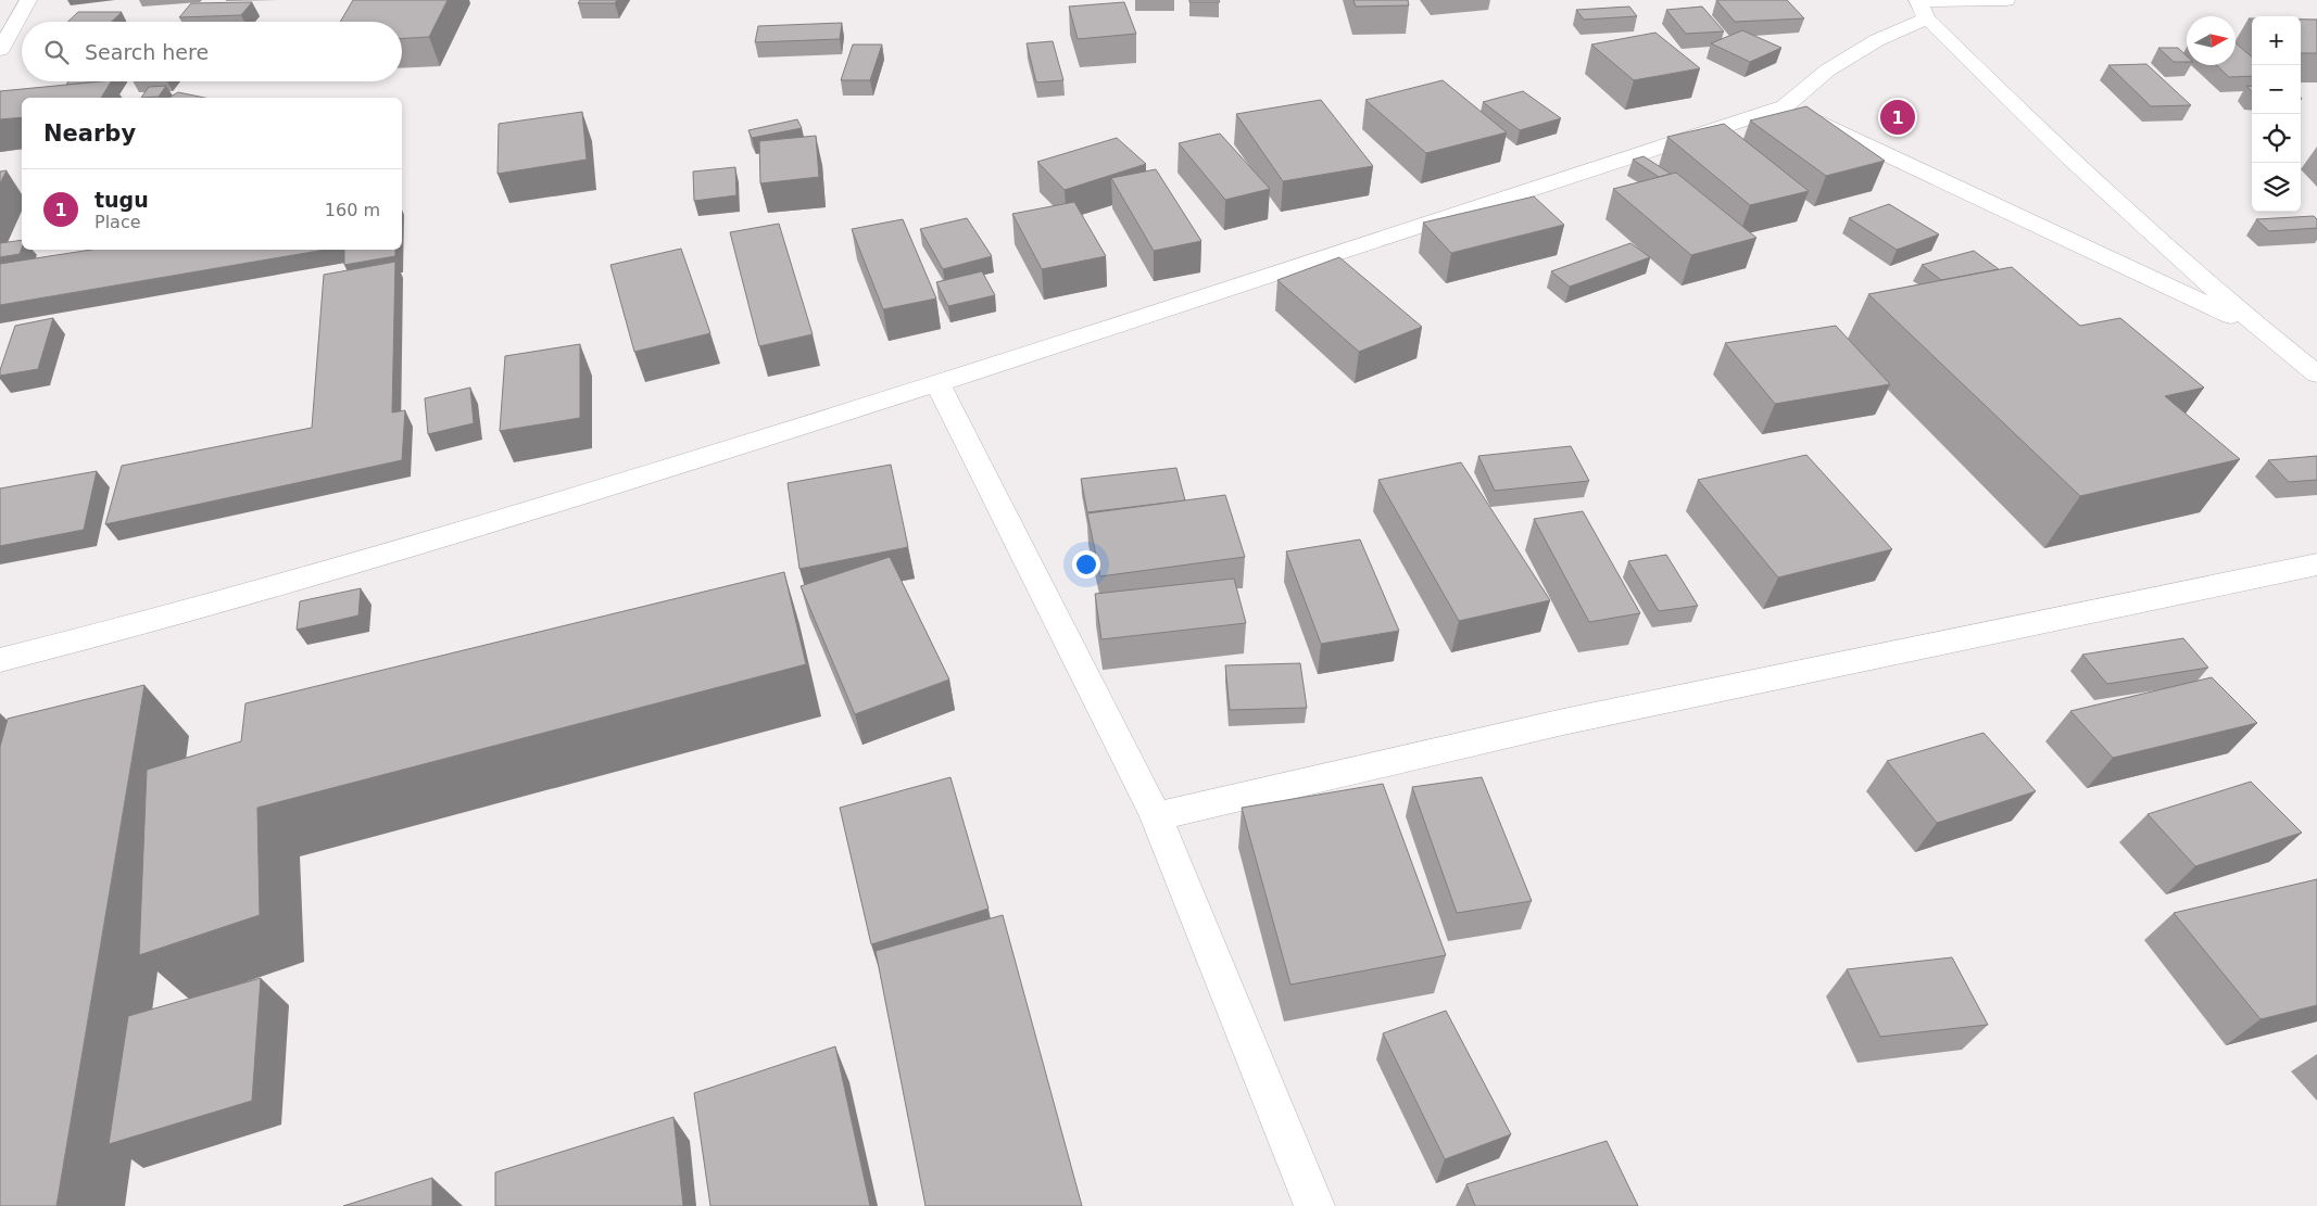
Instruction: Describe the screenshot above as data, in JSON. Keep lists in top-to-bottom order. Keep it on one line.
{"north":"right","page":{"map_buttons":["+","−"],"search":"Search here","pins":"1","heading":"Nearby","list":[{"mark":"1","name":"tugu","note":"Place","value":"160 m"}]}}
